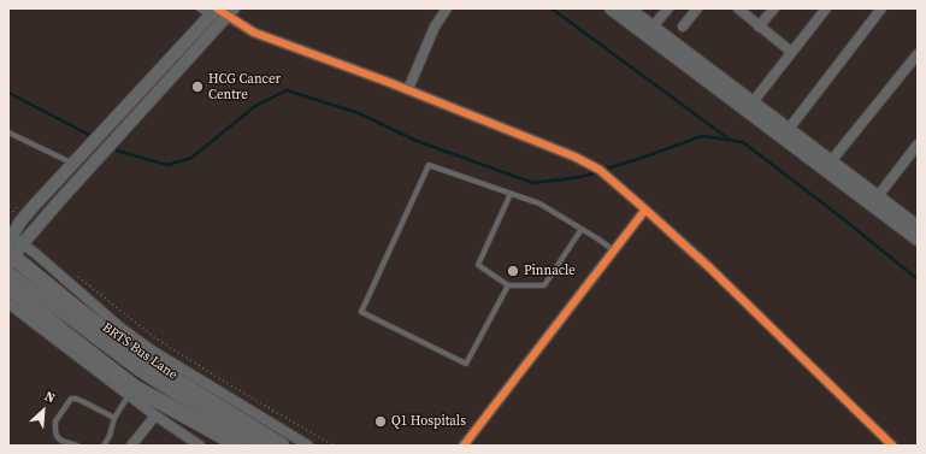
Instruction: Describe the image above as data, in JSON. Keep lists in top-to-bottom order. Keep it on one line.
{"streets":{"street":["BRTS Bus Lane"]},"places":["HCG Cancer Centre","Pinnacle","Q1 Hospitals"],"north":"top right"}
